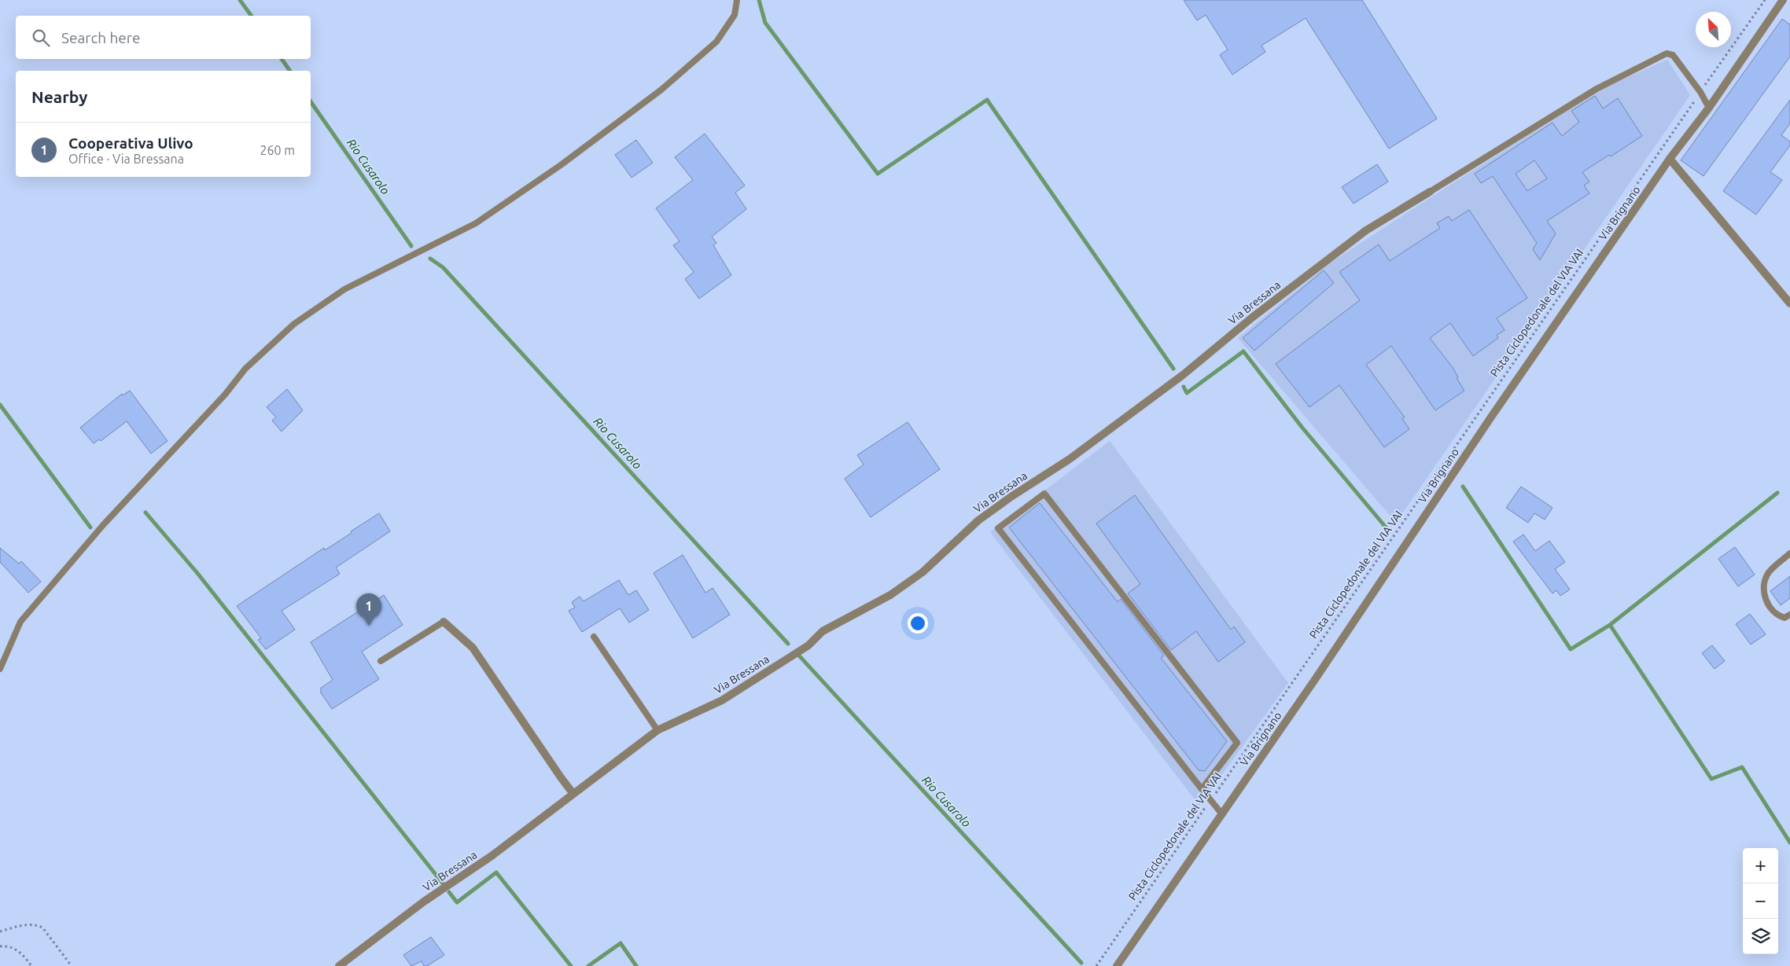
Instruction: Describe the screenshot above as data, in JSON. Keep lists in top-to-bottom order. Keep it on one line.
{"streets":{"street":["Via Brignano","Via Bressana"],"path":["Pista Ciclopedonale del VIA VAI"]},"water":["Rio Cusarolo"],"north":"top left","page":{"search":"Search here","heading":"Nearby","list":[{"mark":"1","name":"Cooperativa Ulivo","note":"Office · Via Bressana","value":"260 m"}],"pins":"1","map_buttons":["+","−"]}}
